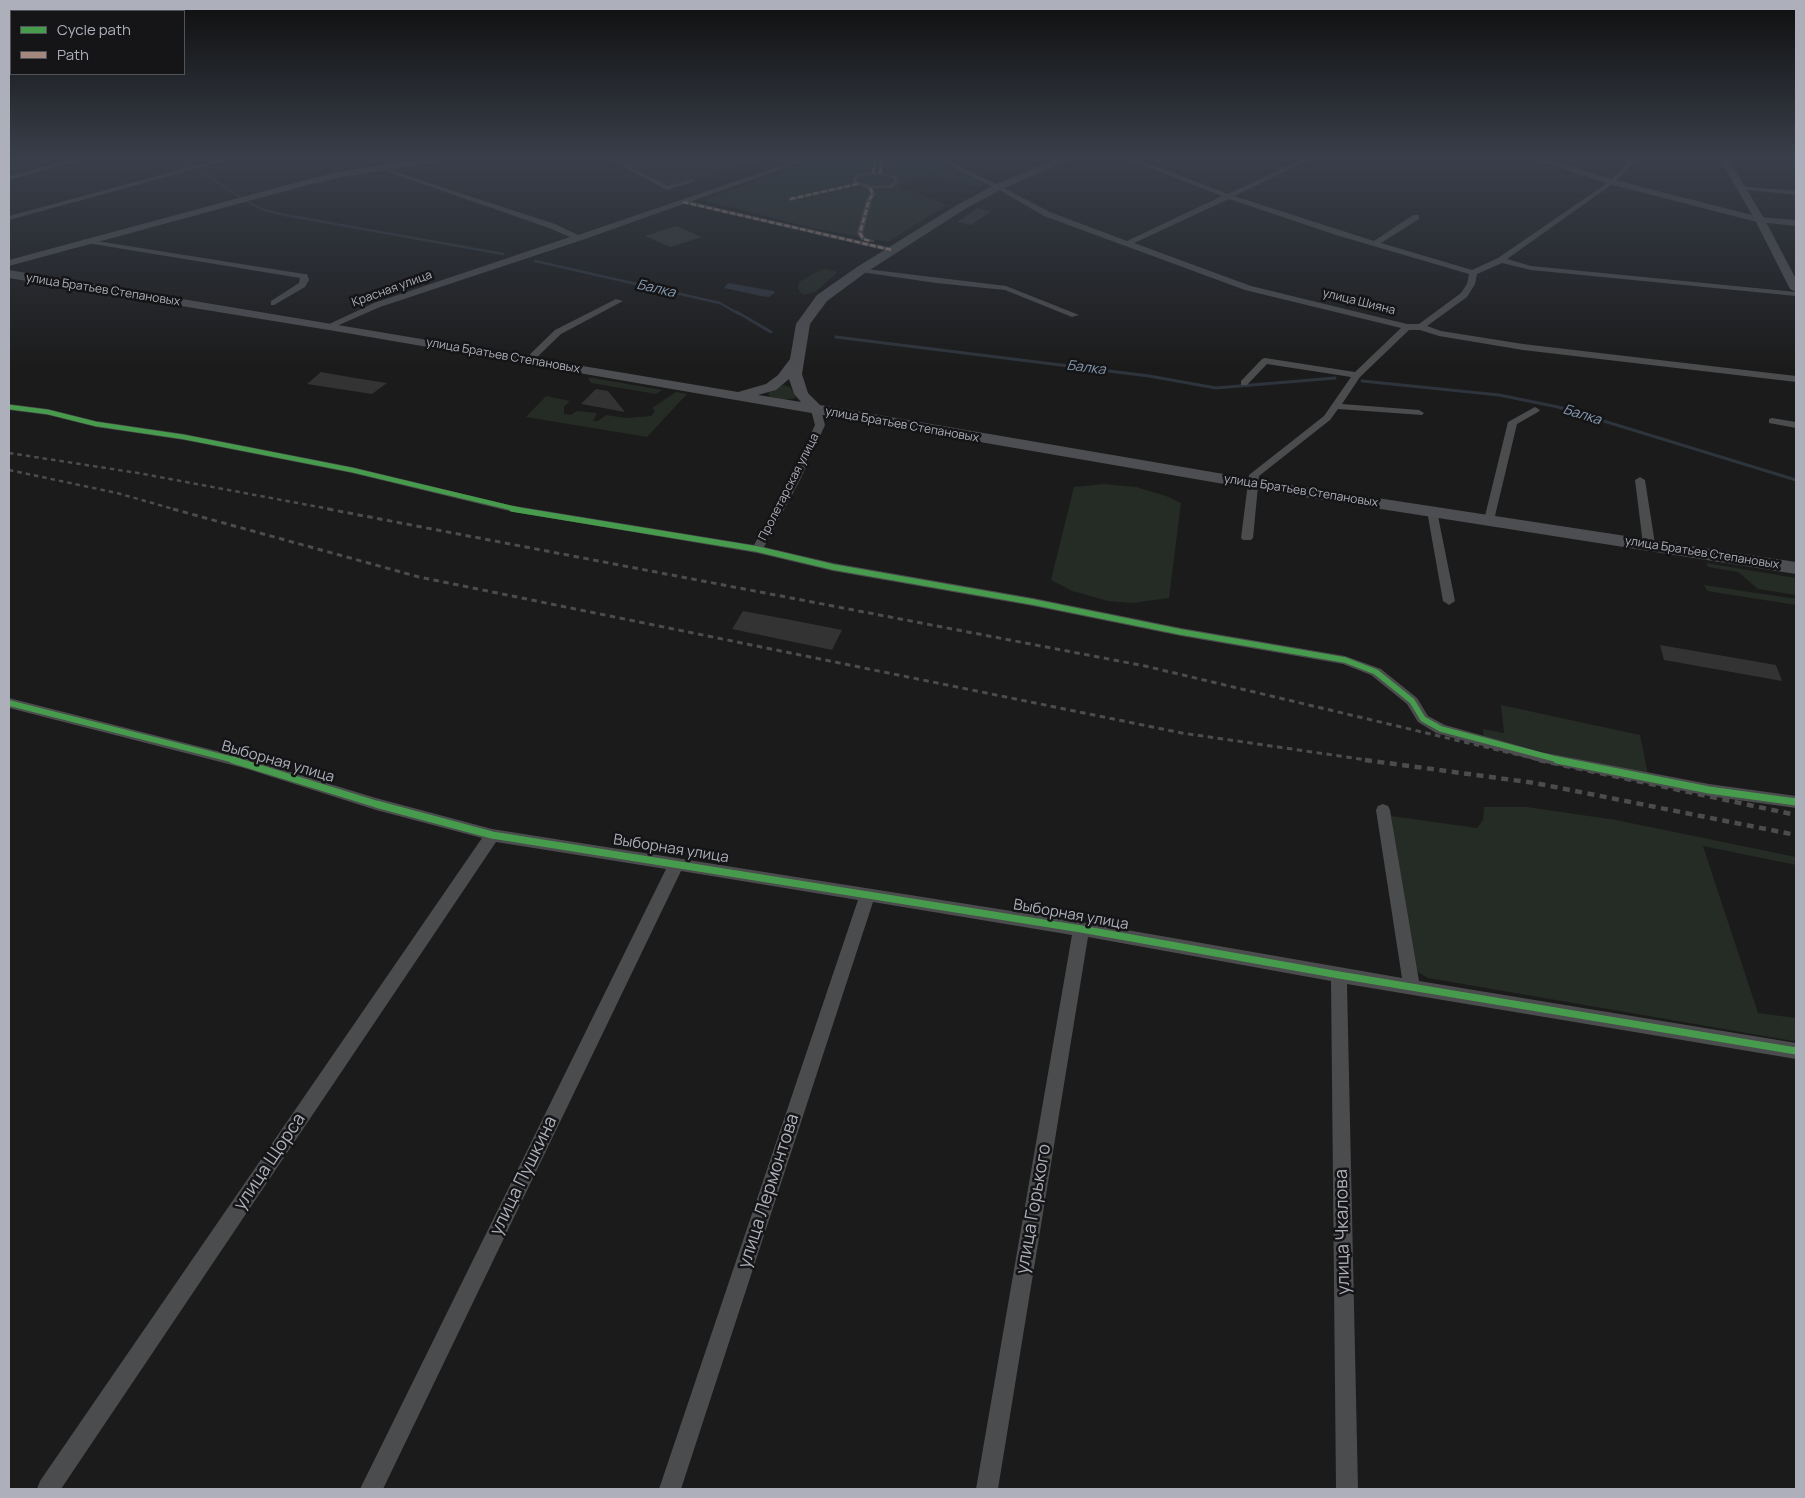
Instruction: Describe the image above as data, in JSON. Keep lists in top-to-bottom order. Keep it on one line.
{"streets":{"main road":["улица Братьев Степановых","Пролетарская улица"],"street":["Красная улица","улица Шияна","Выборная улица","улица Щорса","улица Пушкина","улица Лермонтова","улица Горького","улица Чкалова"]},"crossings":[["Красная улица","улица Братьев Степановых"],["улица Братьев Степановых","Пролетарская улица"],["Выборная улица","улица Щорса"],["Выборная улица","улица Пушкина"],["Выборная улица","улица Лермонтова"],["Выборная улица","улица Горького"],["Выборная улица","улица Чкалова"]],"water":["Балка"],"legend":["Cycle path","Path"]}
